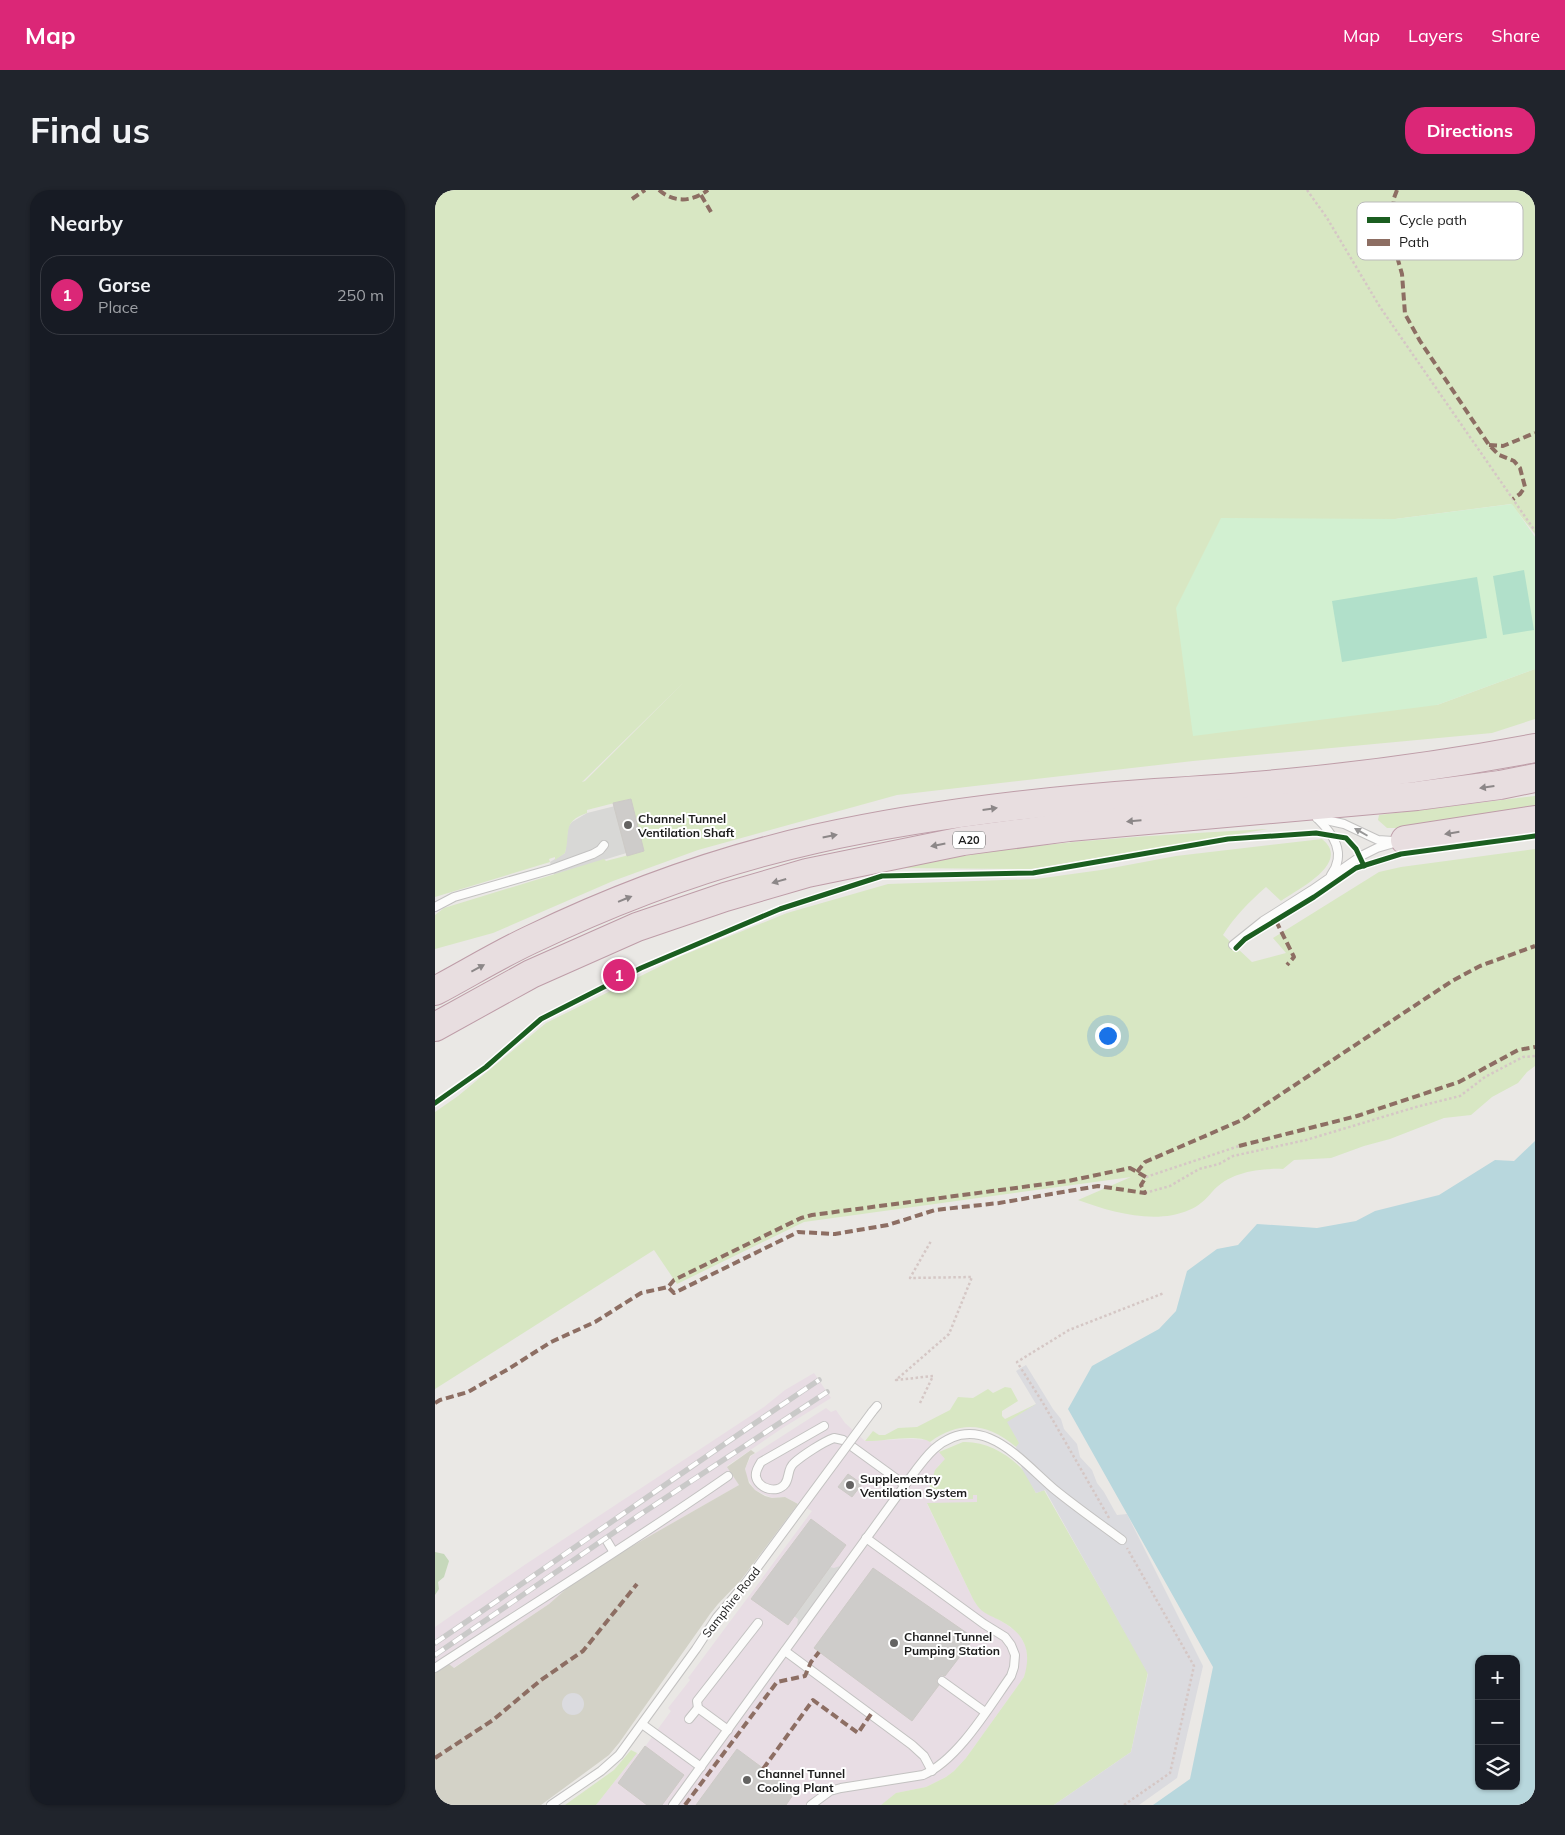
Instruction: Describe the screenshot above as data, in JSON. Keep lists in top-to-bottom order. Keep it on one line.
{"streets":{"highway":["A20"],"lane":["Samphire Road"]},"places":["Channel Tunnel Ventilation Shaft","Supplementry Ventilation System","Channel Tunnel Pumping Station","Channel Tunnel Cooling Plant"],"legend":["Cycle path","Path"],"page":{"header":"Map","nav":["Map","Layers","Share"],"buttons":"Directions","title":"Find us","heading":"Nearby","list":[{"mark":"1","name":"Gorse","note":"Place","value":"250 m"}],"pins":"1","map_buttons":["+","−"]}}
